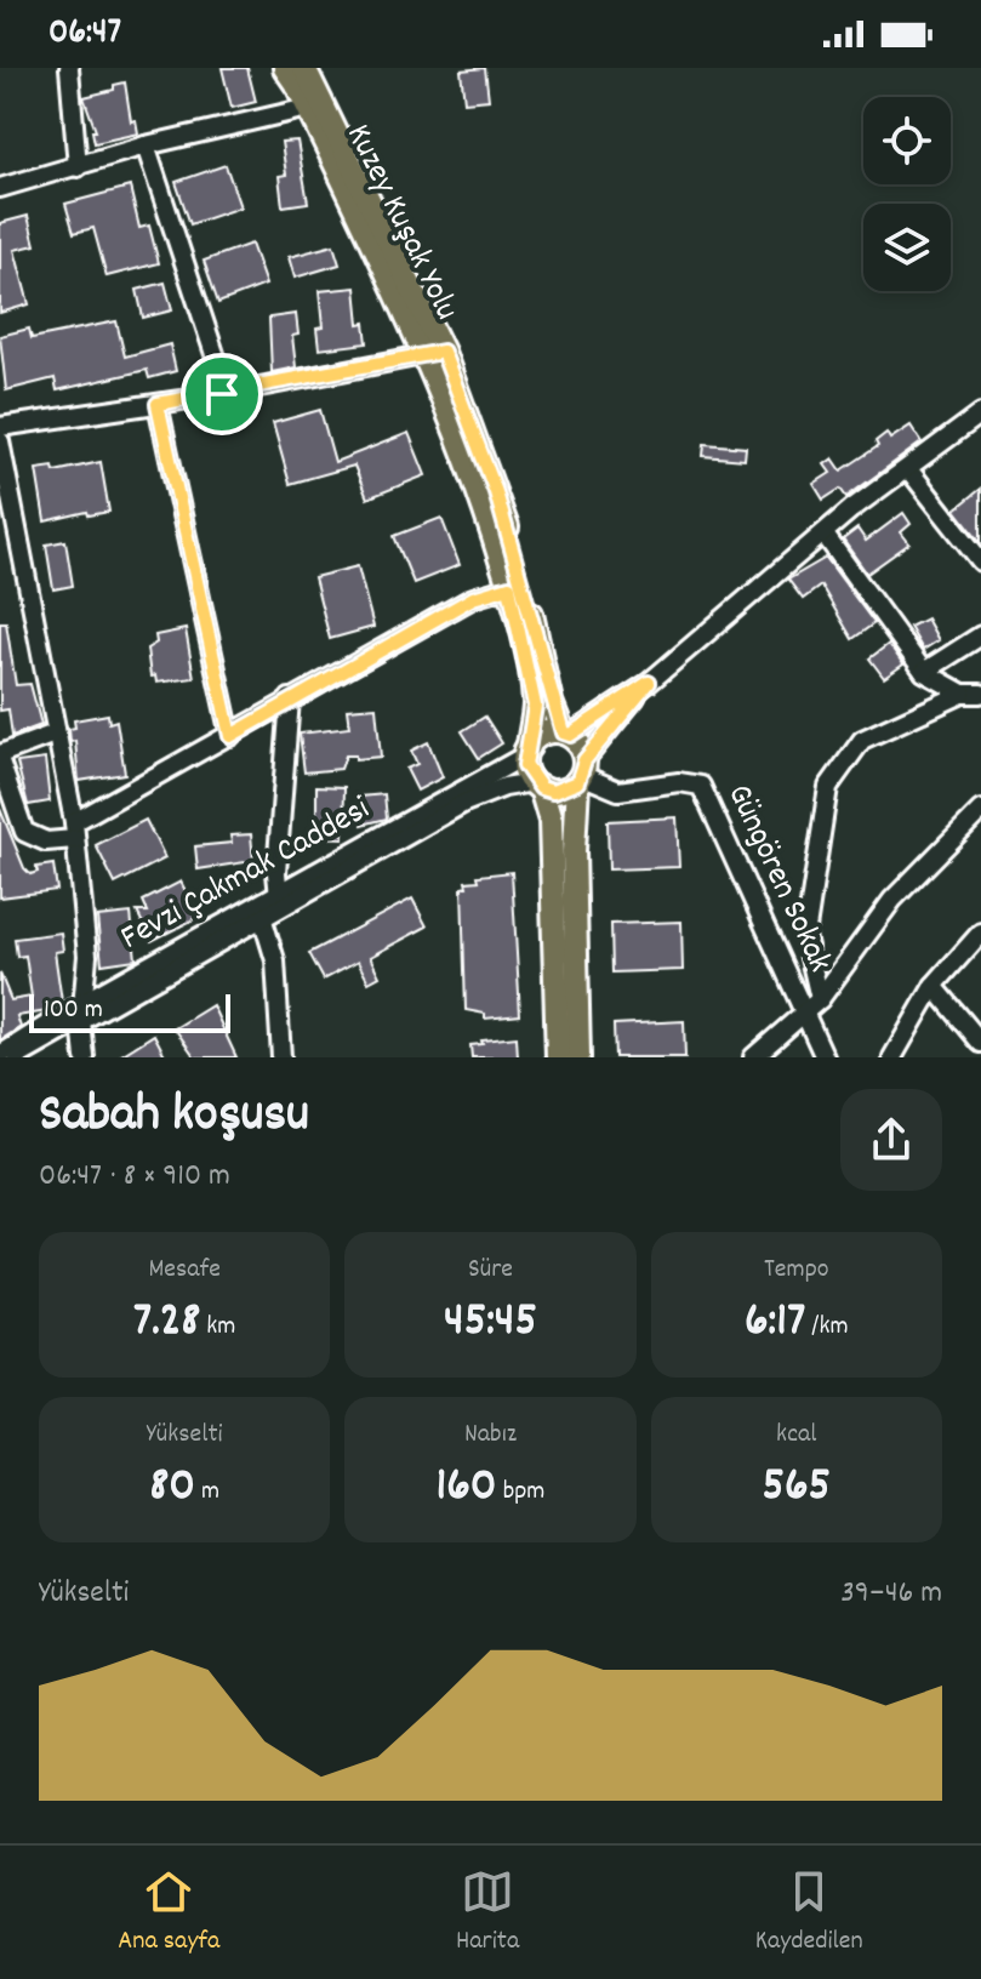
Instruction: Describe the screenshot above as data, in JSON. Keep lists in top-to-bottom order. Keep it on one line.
{"streets":{"main road":["Kuzey Kuşak Yolu"],"street":["Fevzi Çakmak Caddesi","Güngören Sokak"]},"crossings":[["Kuzey Kuşak Yolu","Fevzi Çakmak Caddesi"],["Kuzey Kuşak Yolu","Güngören Sokak"],["Fevzi Çakmak Caddesi","Güngören Sokak"]],"scale_bar":"100 m","page":{"status":"06:47","scale":"100 m","heading":["Sabah koşusu","06:47 · 8 × 910 m"],"stats":[["Mesafe","7.28 km"],["Süre","45:45"],["Tempo","6:17 /km"],["Yükselti","80 m"],["Nabız","160 bpm"],["kcal","565"]],"chart":["Yükselti","39–46 m"],"tabs":["Ana sayfa","Harita","Kaydedilen"]}}
